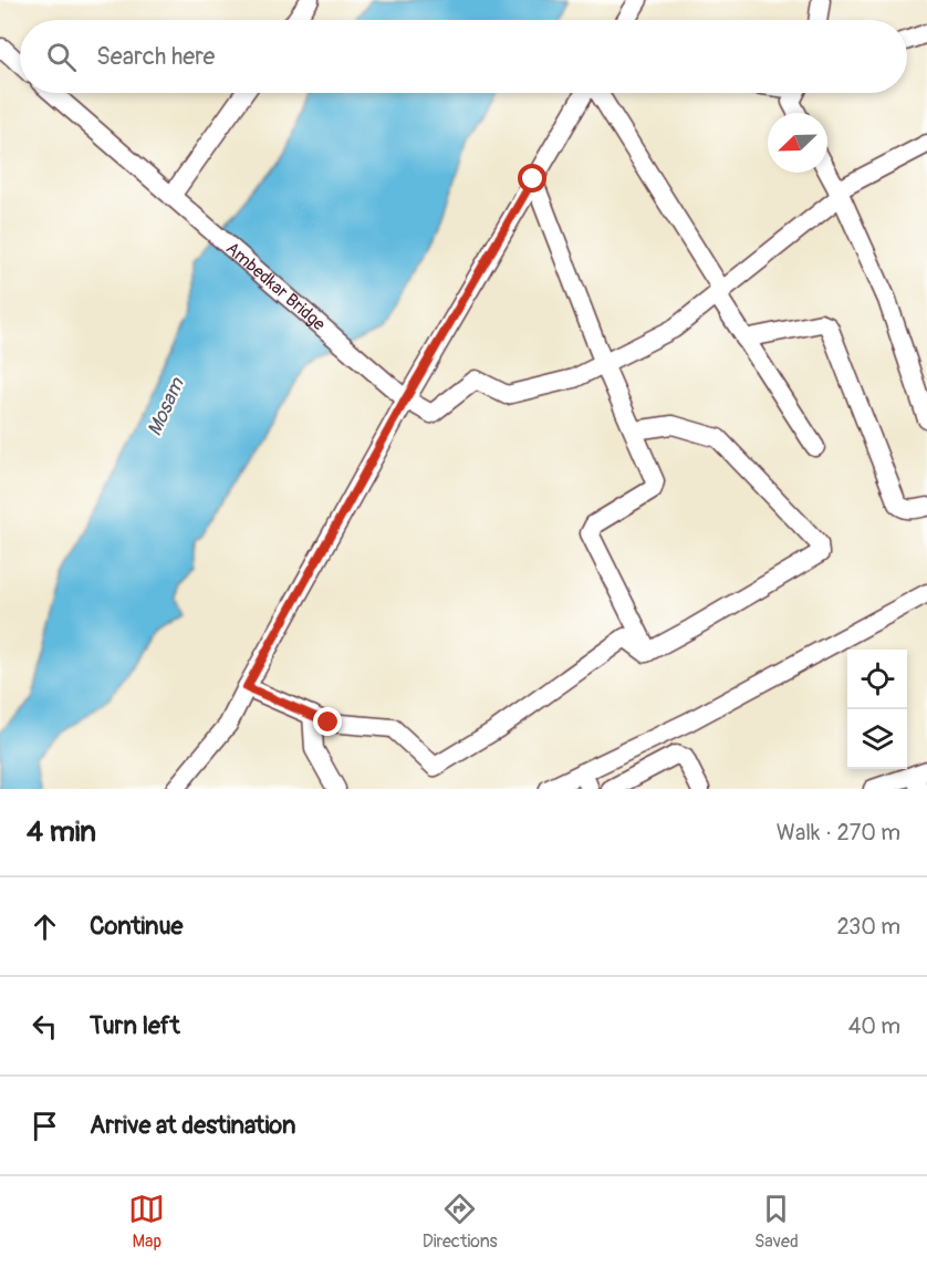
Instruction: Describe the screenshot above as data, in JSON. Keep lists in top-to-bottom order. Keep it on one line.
{"streets":{"street":["Ambedkar Bridge"]},"water":["Mosam"],"north":"bottom left","page":{"search":"Search here","heading":["4 min","Walk · 270 m"],"list":[["Continue","230 m"],["Turn left","40 m"],"Arrive at destination"],"nav":["Map","Directions","Saved"]}}
